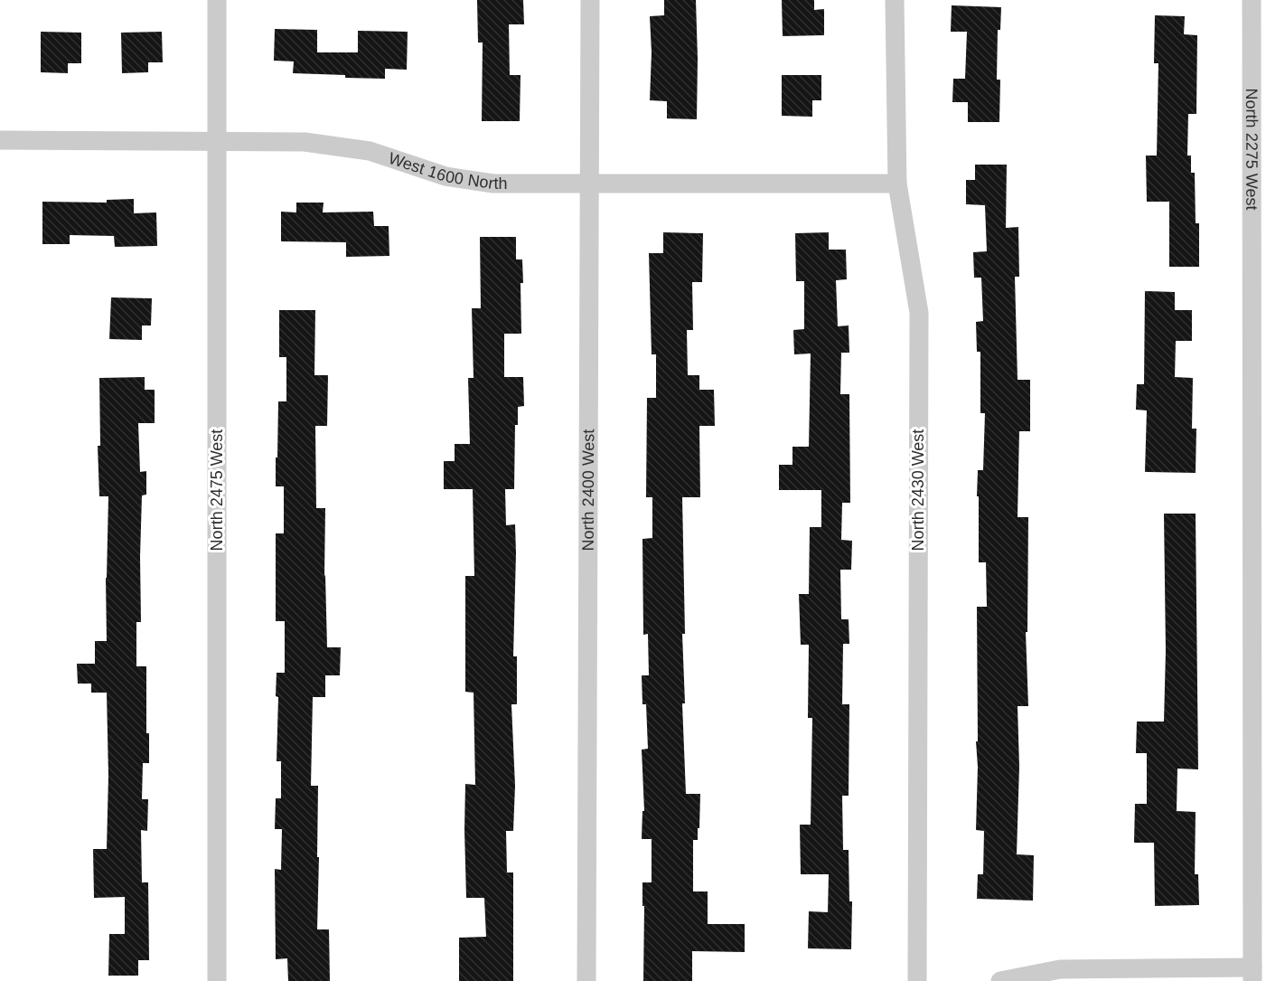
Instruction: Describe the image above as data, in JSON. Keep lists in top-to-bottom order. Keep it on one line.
{"streets":{"street":["North 2275 West","West 1600 North","North 2475 West","North 2400 West","North 2430 West"]},"crossings":[["West 1600 North","North 2475 West"],["West 1600 North","North 2400 West"],["West 1600 North","North 2430 West"]]}
